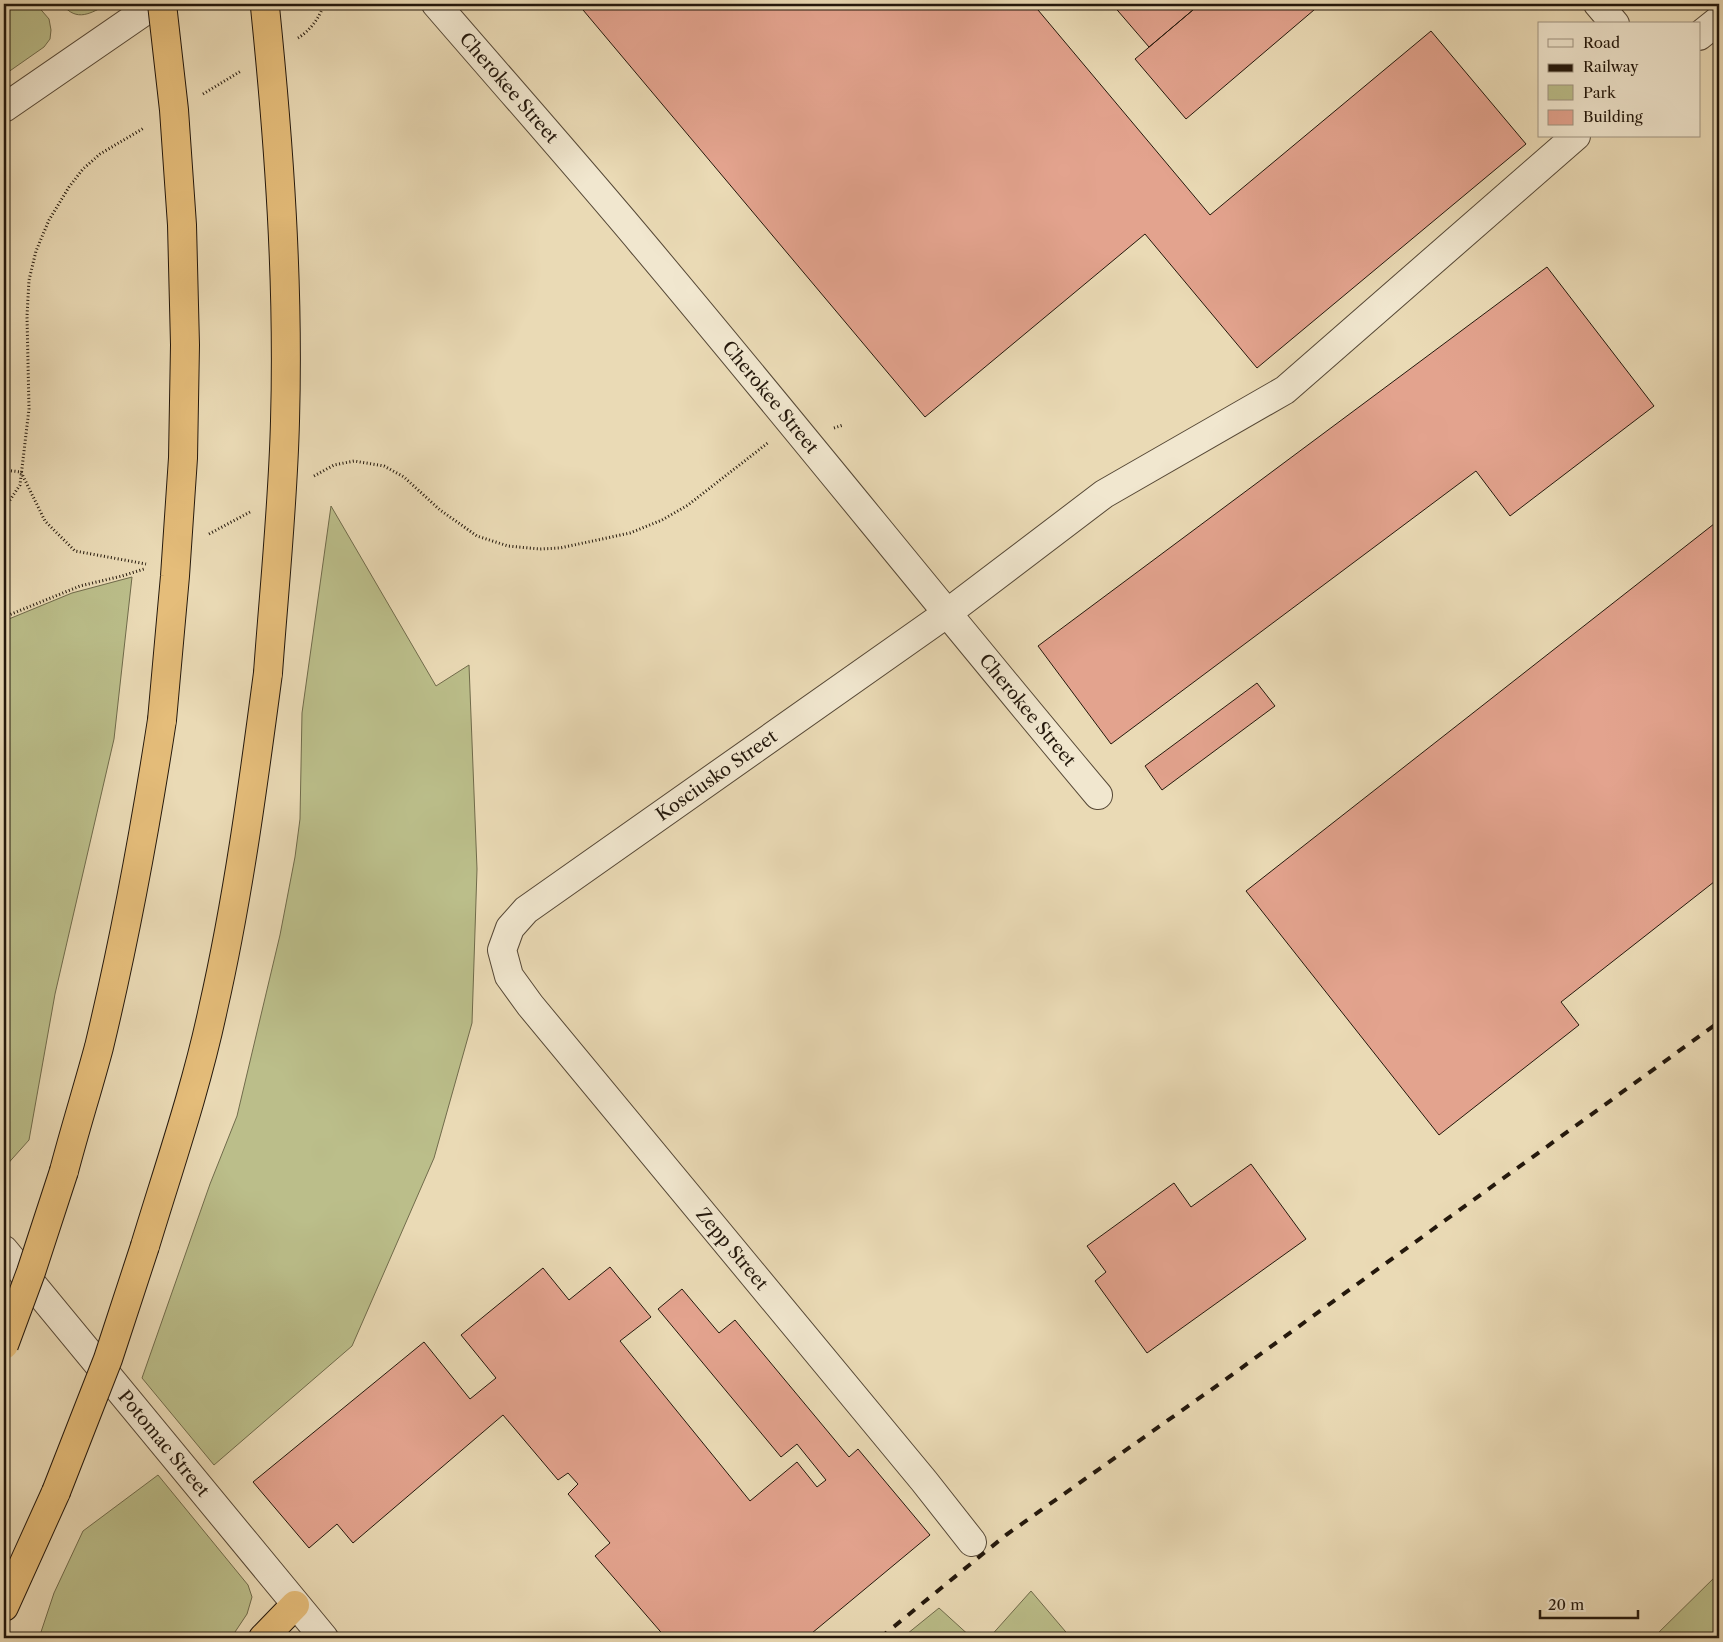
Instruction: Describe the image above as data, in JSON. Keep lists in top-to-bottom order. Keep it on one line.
{"streets":{"street":["Cherokee Street","Kosciusko Street","Zepp Street","Potomac Street"]},"crossings":[["Cherokee Street","Kosciusko Street"],["Kosciusko Street","Zepp Street"]],"legend":["Road","Railway","Park","Building"],"scale_bar":"20 m"}
